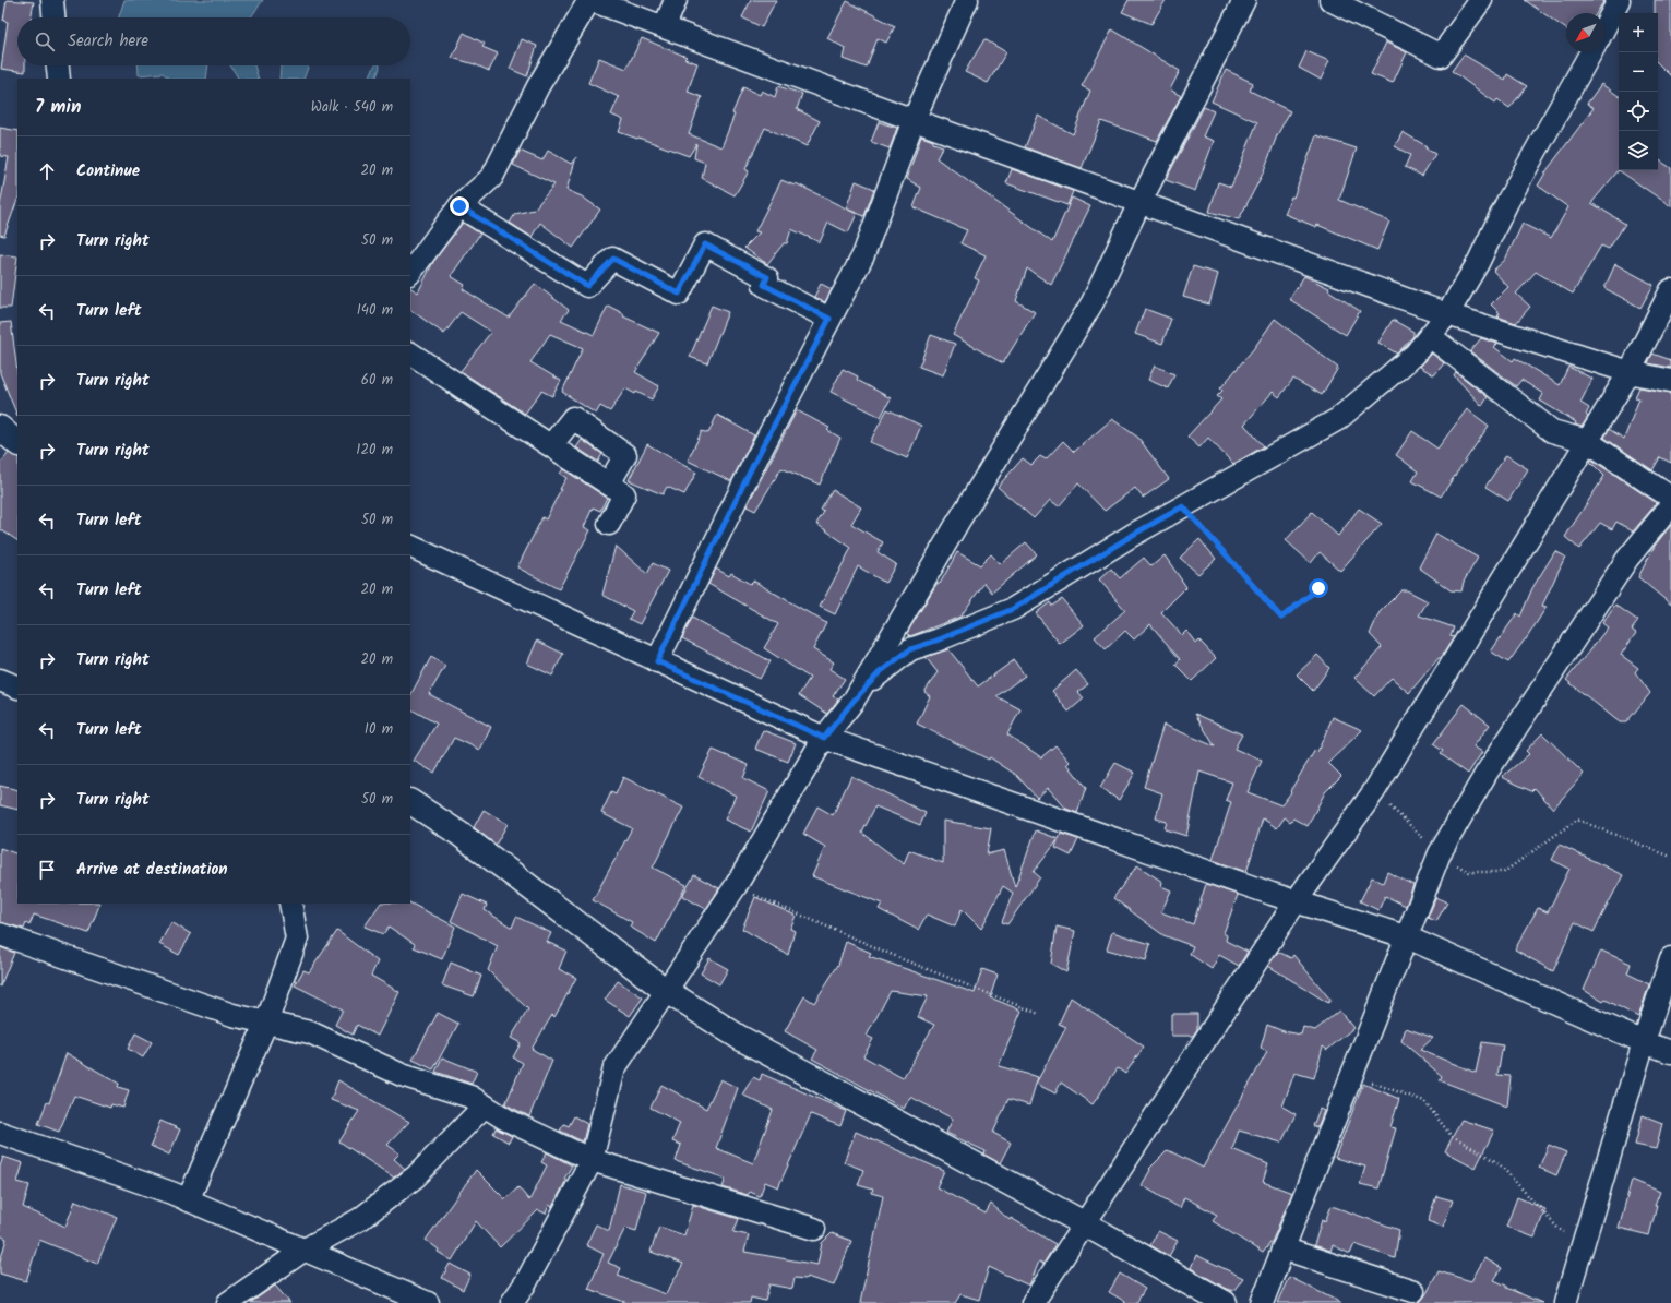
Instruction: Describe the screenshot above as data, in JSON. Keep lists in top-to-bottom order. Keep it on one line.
{"north":"bottom left","page":{"map_buttons":["+","−"],"search":"Search here","heading":["7 min","Walk · 540 m"],"list":[["Continue","20 m"],["Turn right","50 m"],["Turn left","140 m"],["Turn right","60 m"],["Turn right","120 m"],["Turn left","50 m"],["Turn left","20 m"],["Turn right","20 m"],["Turn left","10 m"],["Turn right","50 m"],"Arrive at destination"]}}
